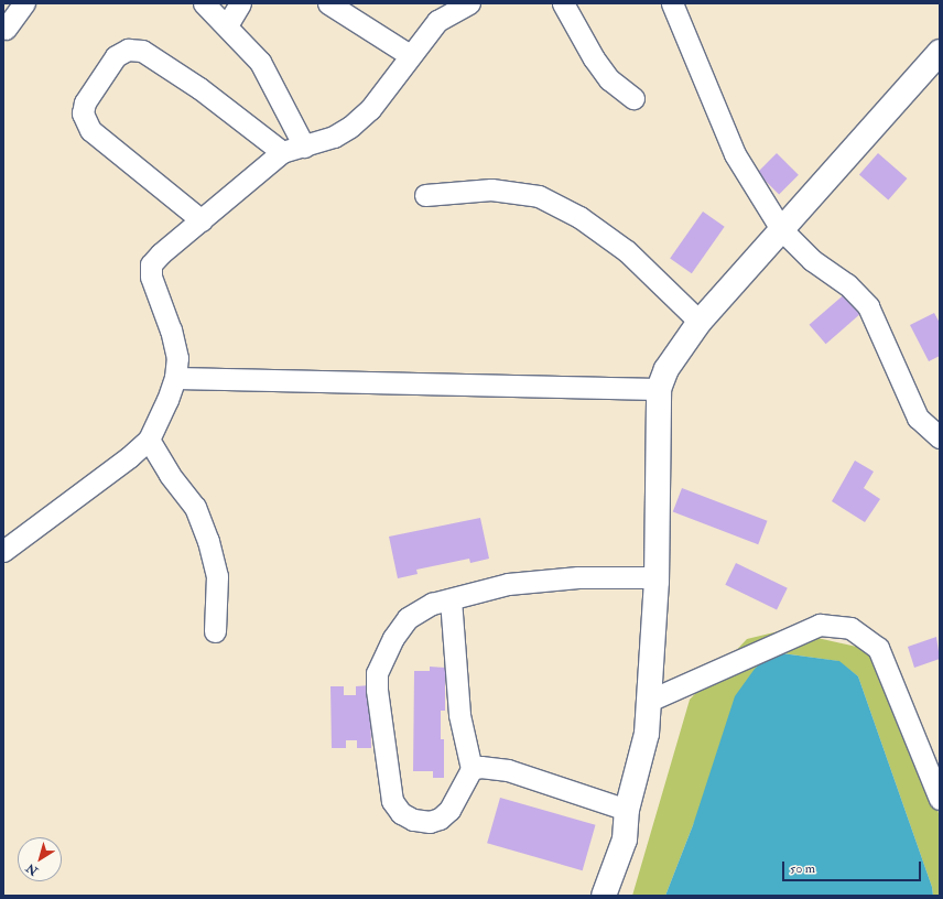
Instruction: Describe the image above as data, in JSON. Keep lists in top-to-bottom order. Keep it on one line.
{"scale_bar":"50 m","north":"bottom left"}
